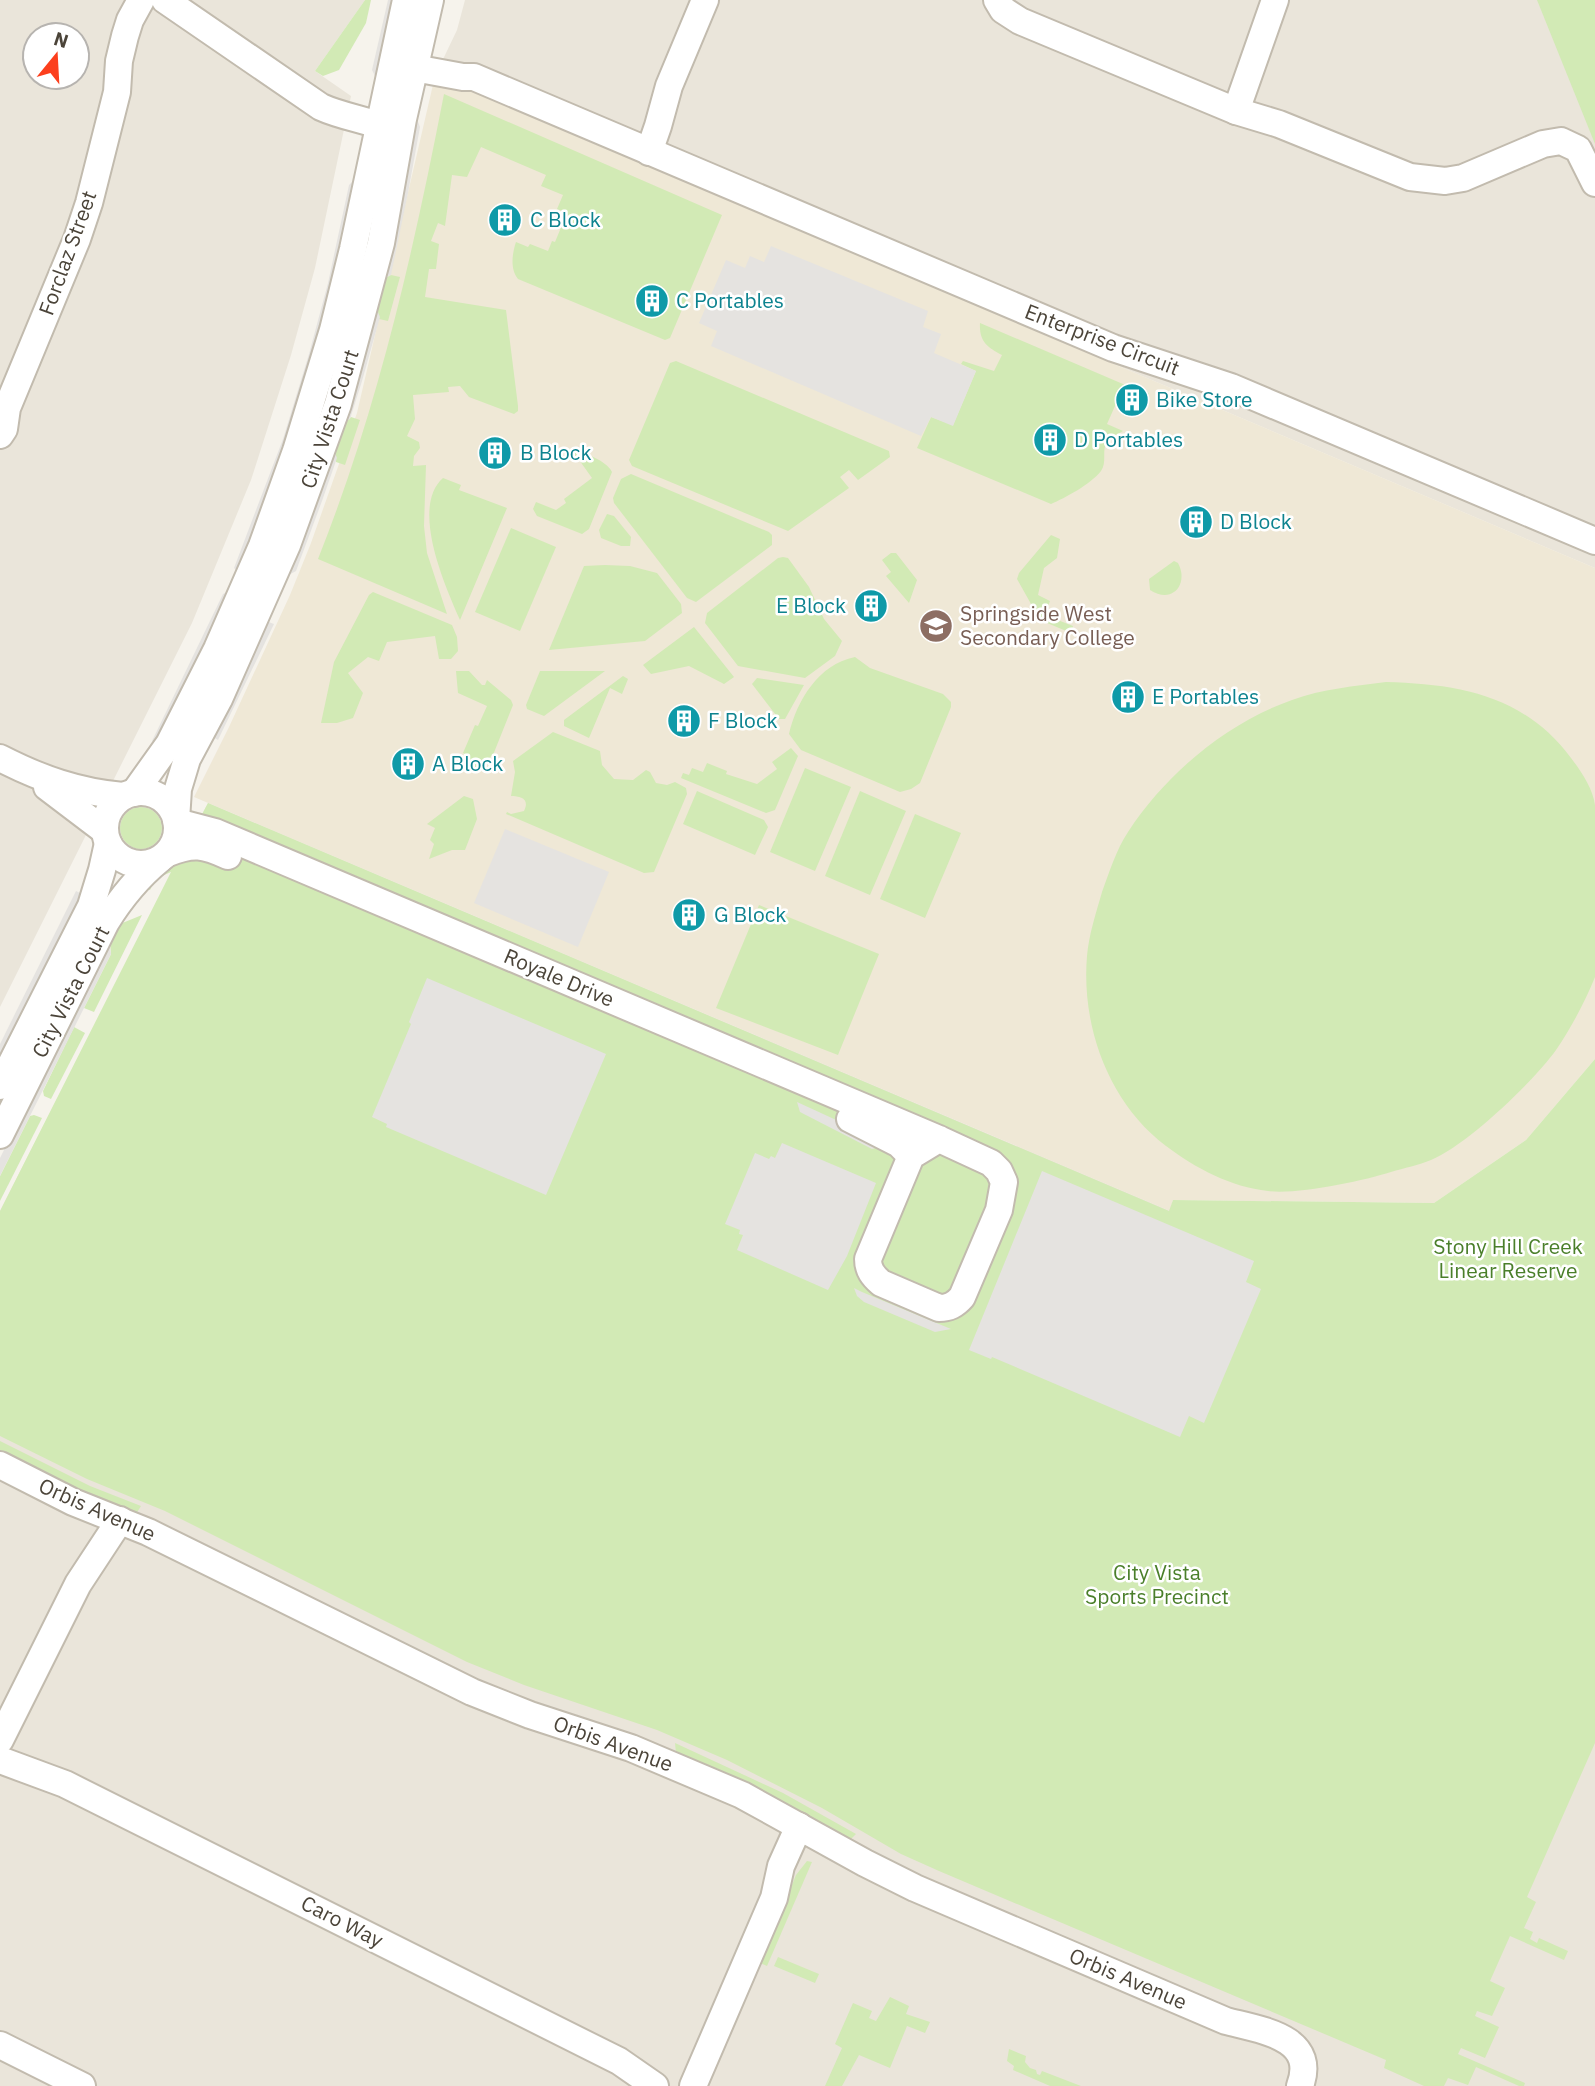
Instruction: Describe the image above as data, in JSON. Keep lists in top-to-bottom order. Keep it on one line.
{"streets":{"street":["Forclaz Street","Enterprise Circuit","City Vista Court","Royale Drive","Orbis Avenue","Caro Way"]},"crossings":[["Enterprise Circuit","City Vista Court"],["City Vista Court","Royale Drive"]],"parks":["Stony Hill Creek Linear Reserve","City Vista Sports Precinct"],"places":{"building":["C Block","C Portables","Bike Store","D Portables","B Block","D Block","E Block","E Portables","F Block","A Block","G Block"],"school or university":["Springside West Secondary College"]},"north":"top"}
